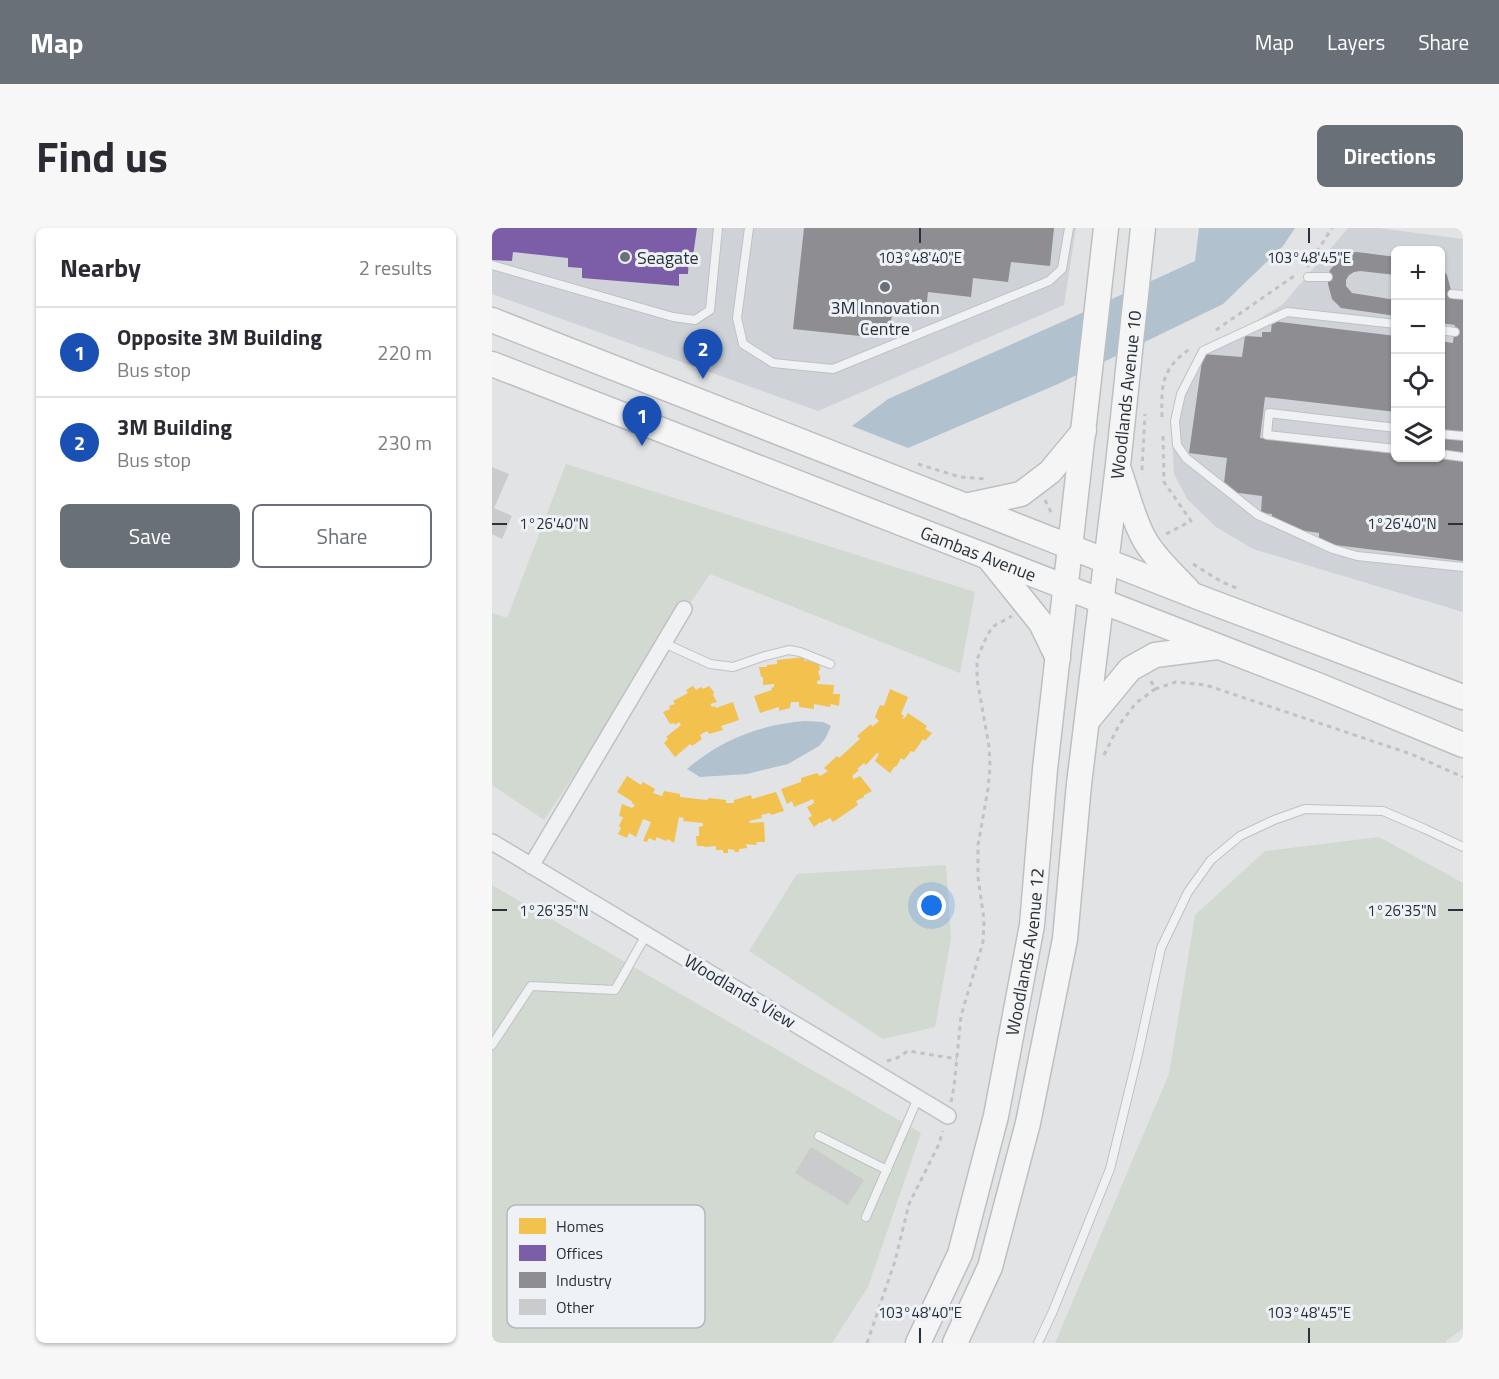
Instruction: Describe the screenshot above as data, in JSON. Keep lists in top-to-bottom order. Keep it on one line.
{"streets":{"main road":["Woodlands Avenue 10","Gambas Avenue","Woodlands Avenue 12"],"street":["Woodlands View"]},"crossings":[["Woodlands Avenue 10","Woodlands Avenue 12"],["Gambas Avenue","Woodlands Avenue 12"]],"places":["Seagate","3M Innovation Centre"],"legend":["Homes","Offices","Industry","Other"],"page":{"header":"Map","nav":["Map","Layers","Share"],"title":"Find us","buttons":["Directions",["Save","Share"]],"heading":["Nearby","2 results"],"map_buttons":["+","−"],"list":[{"mark":"1","name":"Opposite 3M Building","note":"Bus stop","value":"220 m"},{"mark":"2","name":"3M Building","note":"Bus stop","value":"230 m"}],"pins":["2","1"]},"coordinates":["103°48'40\"E","103°48'45\"E","1°26'40\"N","1°26'35\"N"]}
